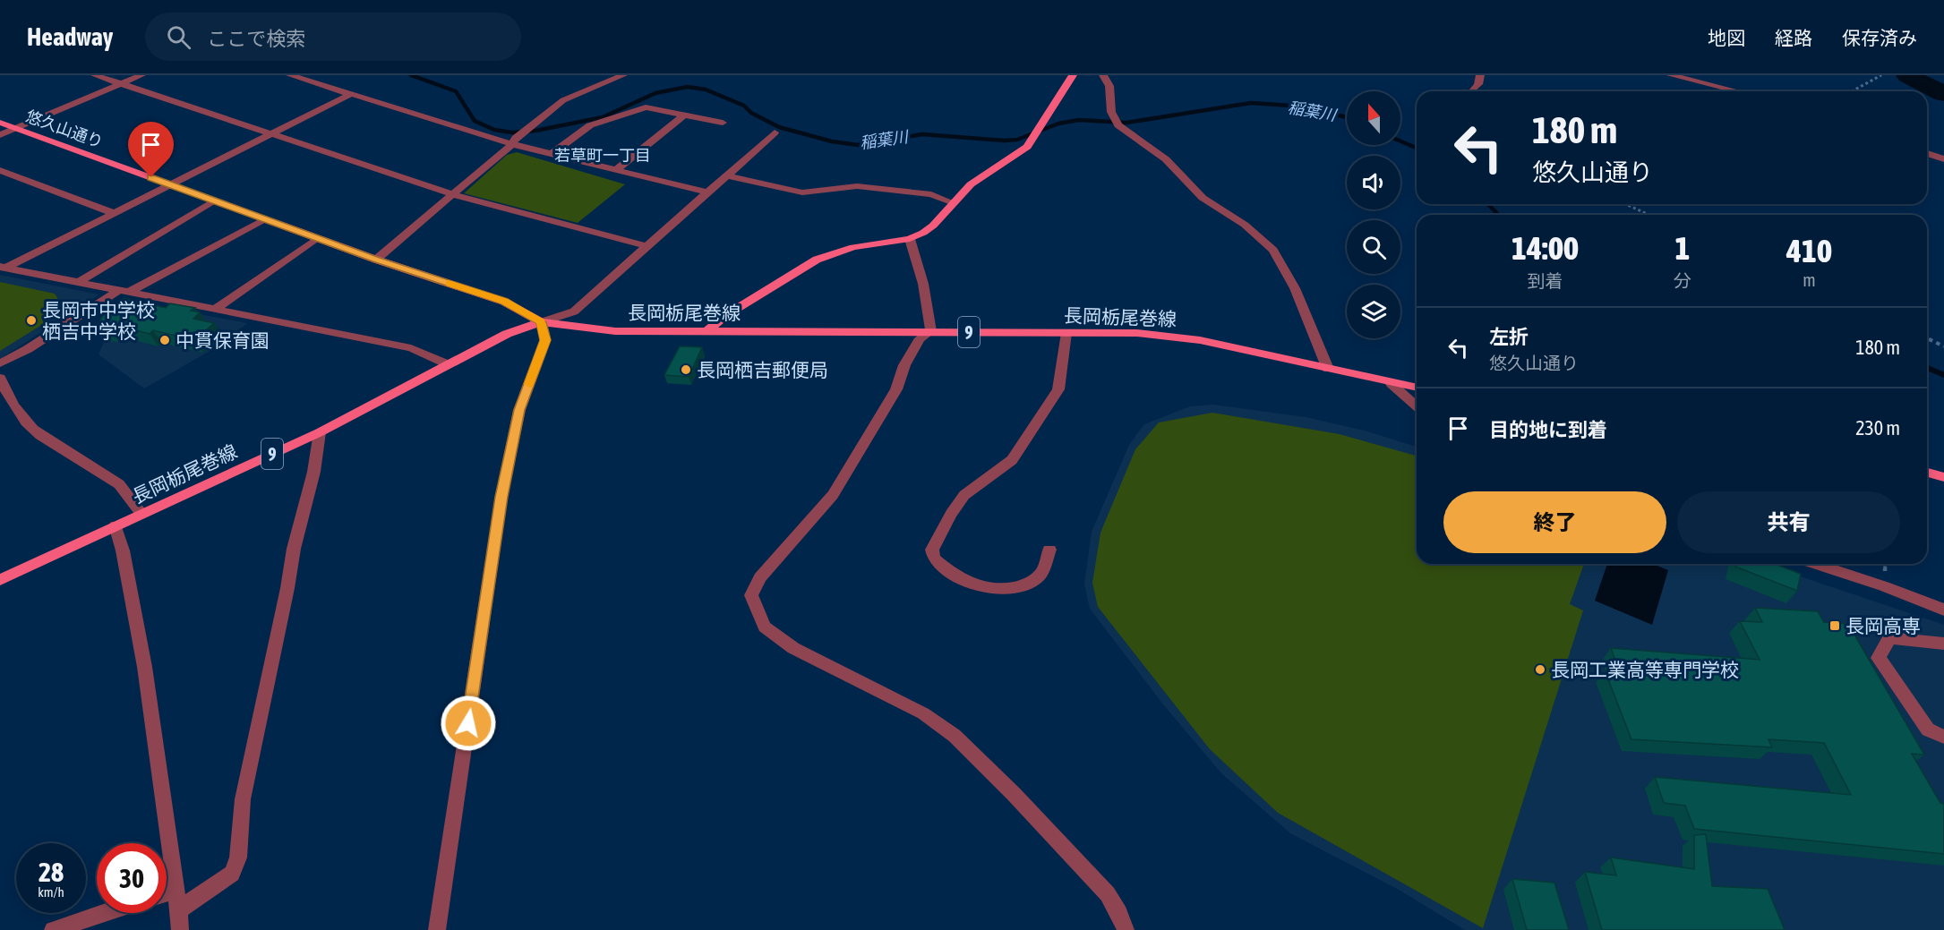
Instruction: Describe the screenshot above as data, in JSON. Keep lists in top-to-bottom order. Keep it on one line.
{"streets":{"main road":["悠久山通り","長岡栃尾巻線","9"]},"crossings":[["悠久山通り","長岡栃尾巻線"]],"districts":["若草町一丁目"],"water":["稲葉川"],"places":{"other":["長岡市中学校 栖吉中学校","中貫保育園","長岡栖吉郵便局","長岡工業高等専門学校"],"transit":["長岡高専"]},"north":"top","page":{"header":"Headway","search":"ここで検索","nav":["地図","経路","保存済み"],"turn":["180 m","悠久山通り"],"eta":["14:00","到着","1","分","410","m"],"list":[{"name":"左折","note":"悠久山通り","value":"180 m"},{"name":"目的地に到着","value":"230 m"}],"buttons":["終了","共有"],"speed":"28 km/h","limit":"30"}}
